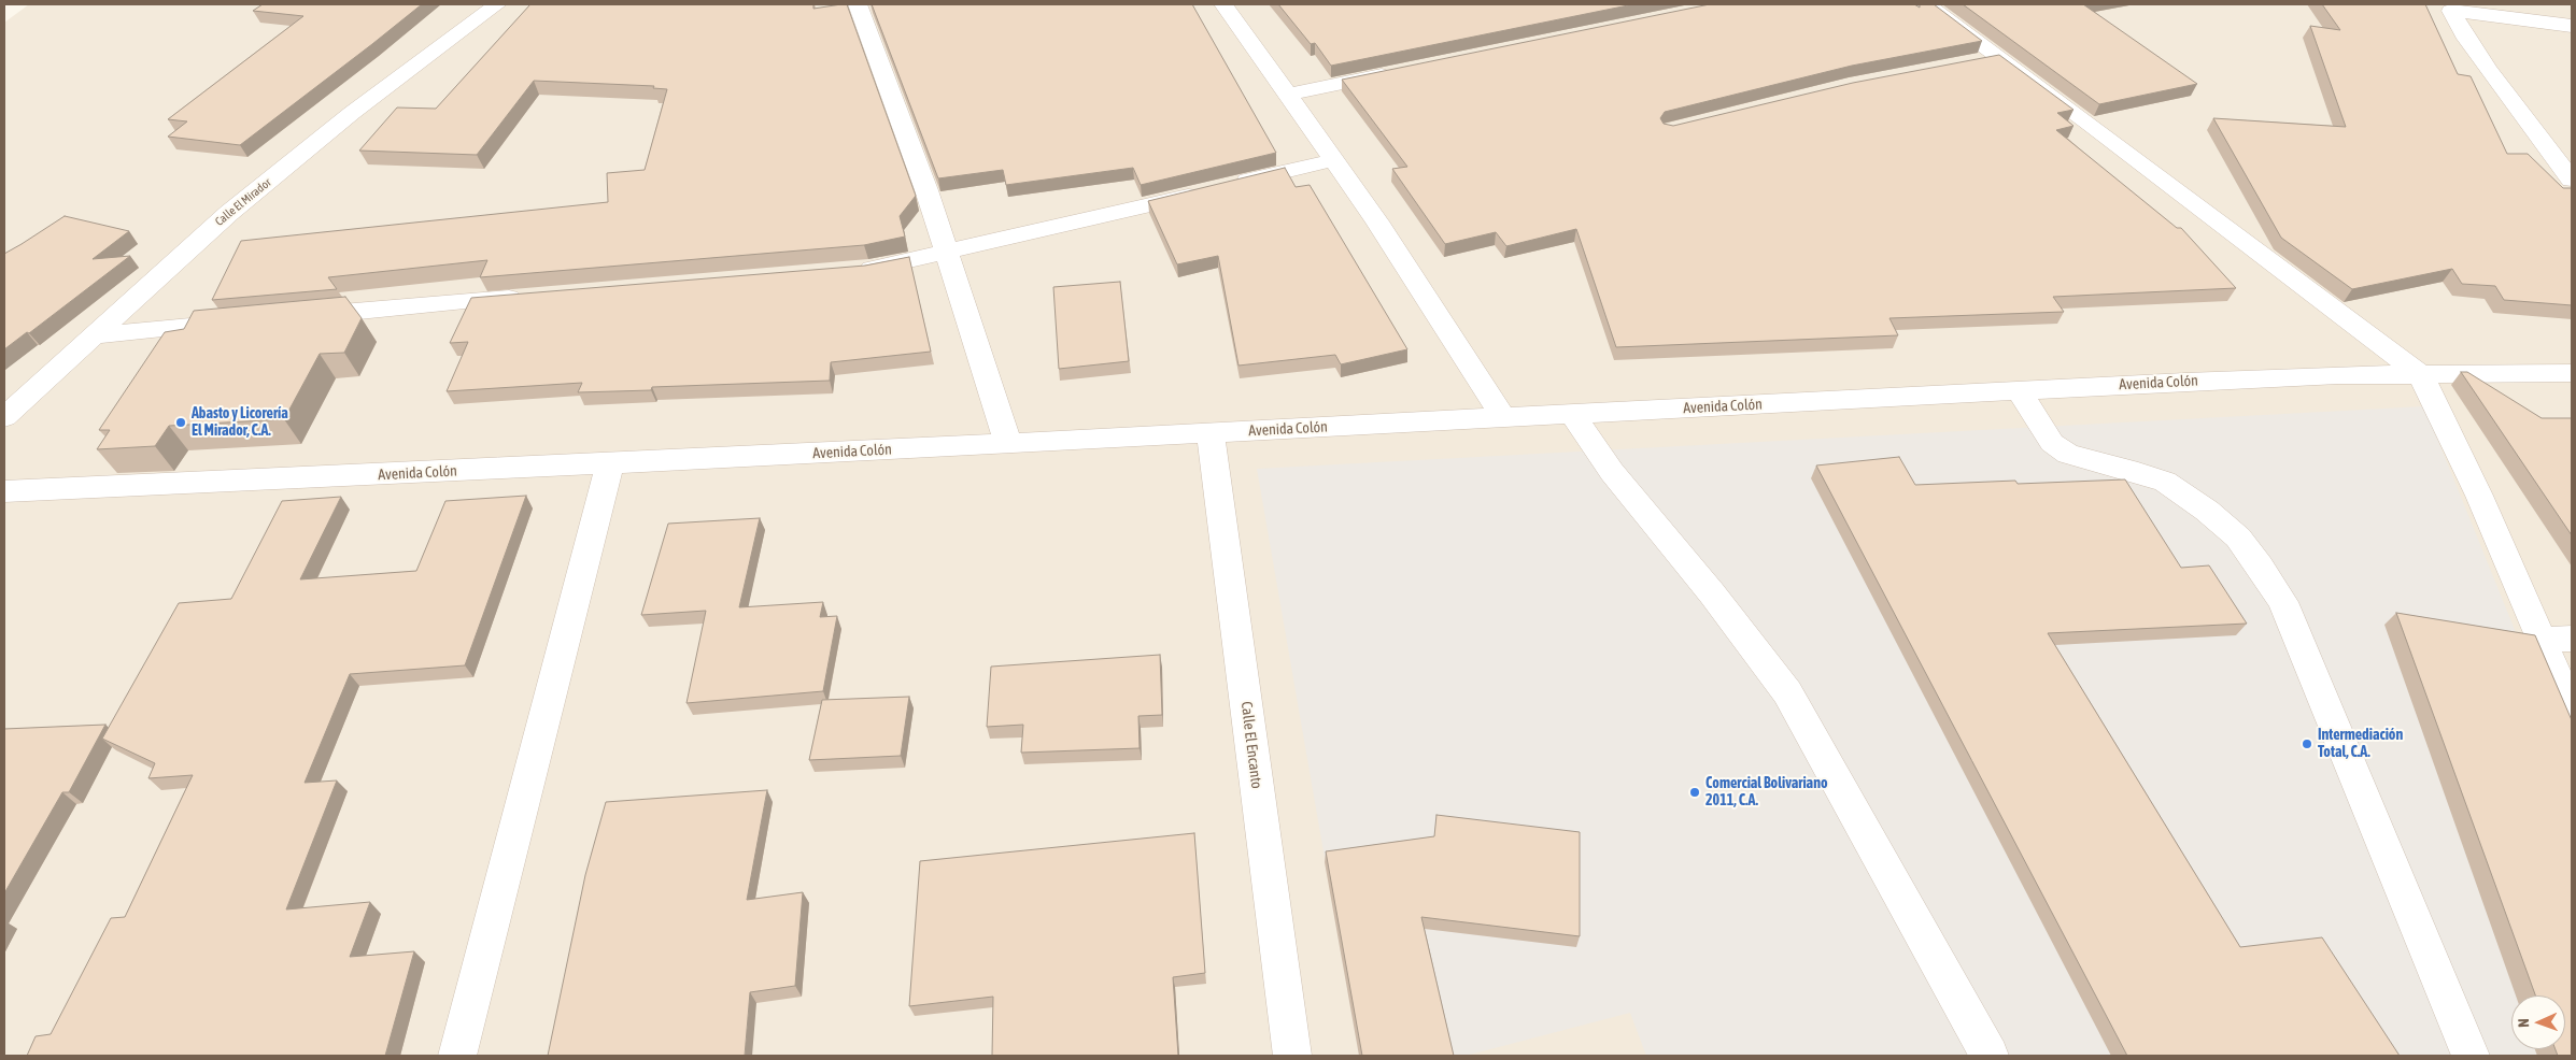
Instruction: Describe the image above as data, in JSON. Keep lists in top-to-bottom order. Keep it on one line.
{"streets":{"street":["Calle El Mirador","Avenida Colón","Calle El Encanto"]},"crossings":[["Avenida Colón","Calle El Encanto"]],"places":["Abasto y Licorería El Mirador, C.A.","Intermediación Total, C.A.","Comercial Bolivariano 2011, C.A."],"north":"left"}
